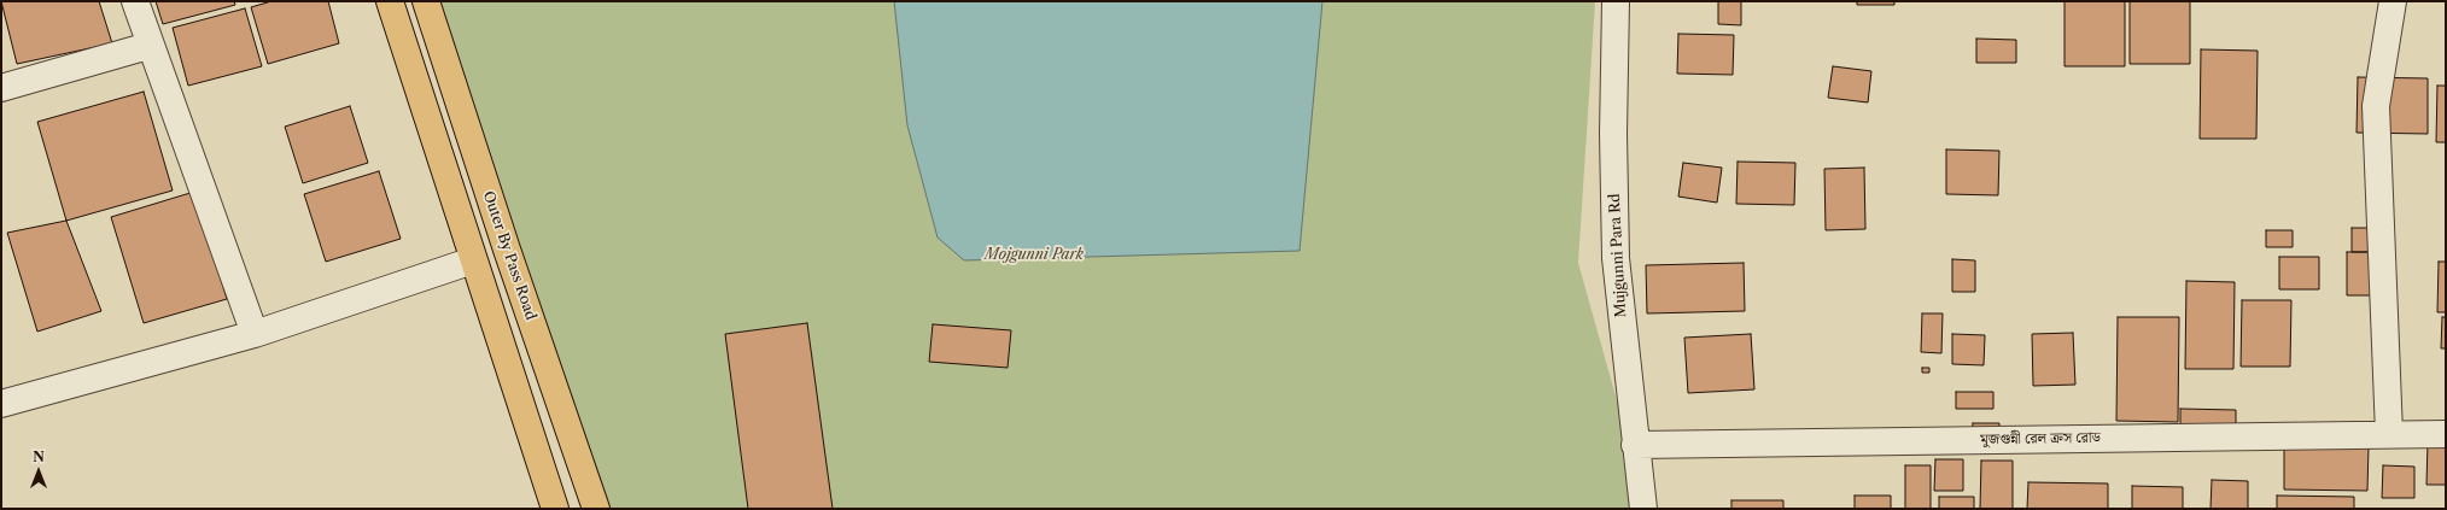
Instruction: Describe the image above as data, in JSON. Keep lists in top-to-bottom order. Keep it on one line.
{"streets":{"main road":["Outer By Pass Road"],"street":["Mujgunni Para Rd","মুজগুন্নী রেল ক্রস রোড"]},"crossings":[["Mujgunni Para Rd","মুজগুন্নী রেল ক্রস রোড"]],"parks":["Mojgunni Park"],"north":"top"}
